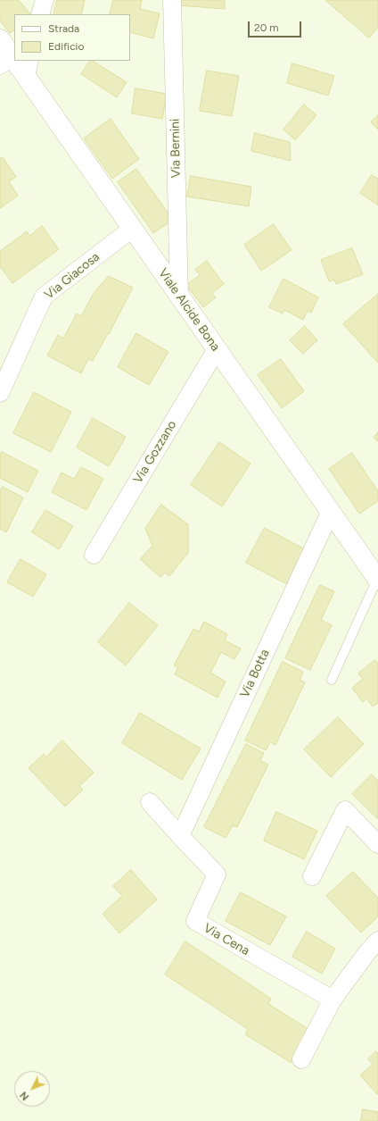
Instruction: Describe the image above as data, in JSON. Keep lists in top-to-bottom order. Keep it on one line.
{"streets":{"street":["Via Bernini","Via Giacosa","Viale Alcide Bona","Via Gozzano","Via Botta","Via Cena"]},"crossings":[["Via Bernini","Viale Alcide Bona"],["Via Giacosa","Viale Alcide Bona"],["Viale Alcide Bona","Via Gozzano"],["Viale Alcide Bona","Via Botta"],["Via Botta","Via Cena"]],"legend":["Strada","Edificio"],"scale_bar":"20 m","north":"bottom left"}
